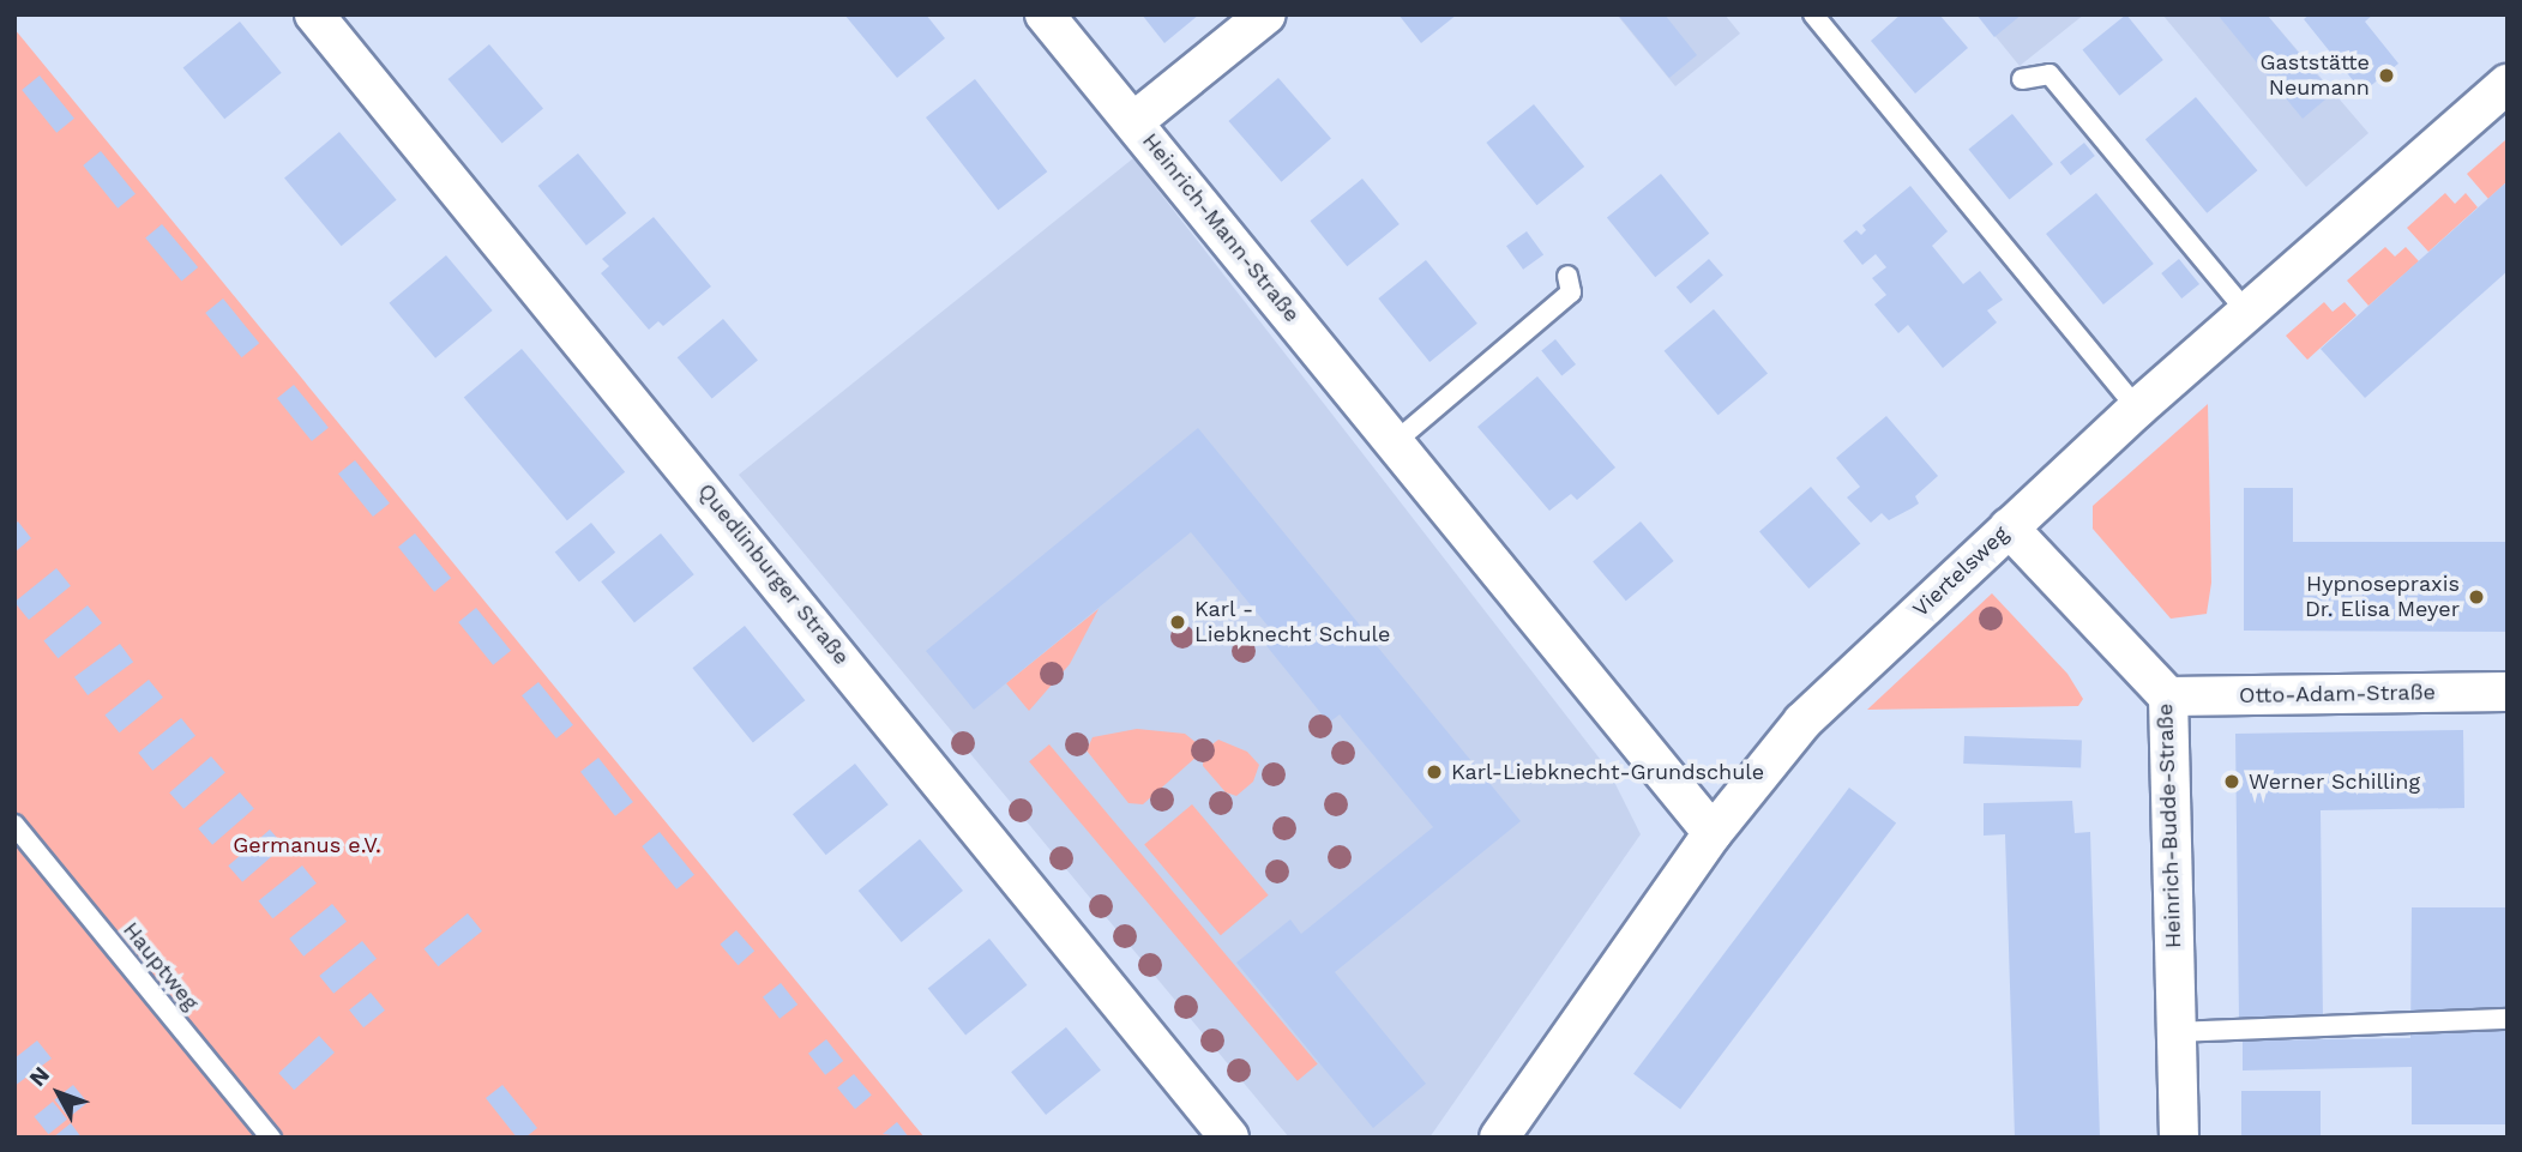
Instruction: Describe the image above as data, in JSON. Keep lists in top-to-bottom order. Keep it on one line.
{"streets":{"street":["Heinrich-Mann-Straße","Viertelsweg","Quedlinburger Straße","Otto-Adam-Straße","Heinrich-Budde-Straße"],"lane":["Hauptweg"]},"crossings":[["Heinrich-Mann-Straße","Viertelsweg"],["Viertelsweg","Heinrich-Budde-Straße"],["Otto-Adam-Straße","Heinrich-Budde-Straße"]],"parks":["Germanus e.V."],"places":["Gaststätte Neumann","Hypnosepraxis Dr. Elisa Meyer","Karl - Liebknecht Schule","Karl-Liebknecht-Grundschule","Werner Schilling"],"north":"top left"}
